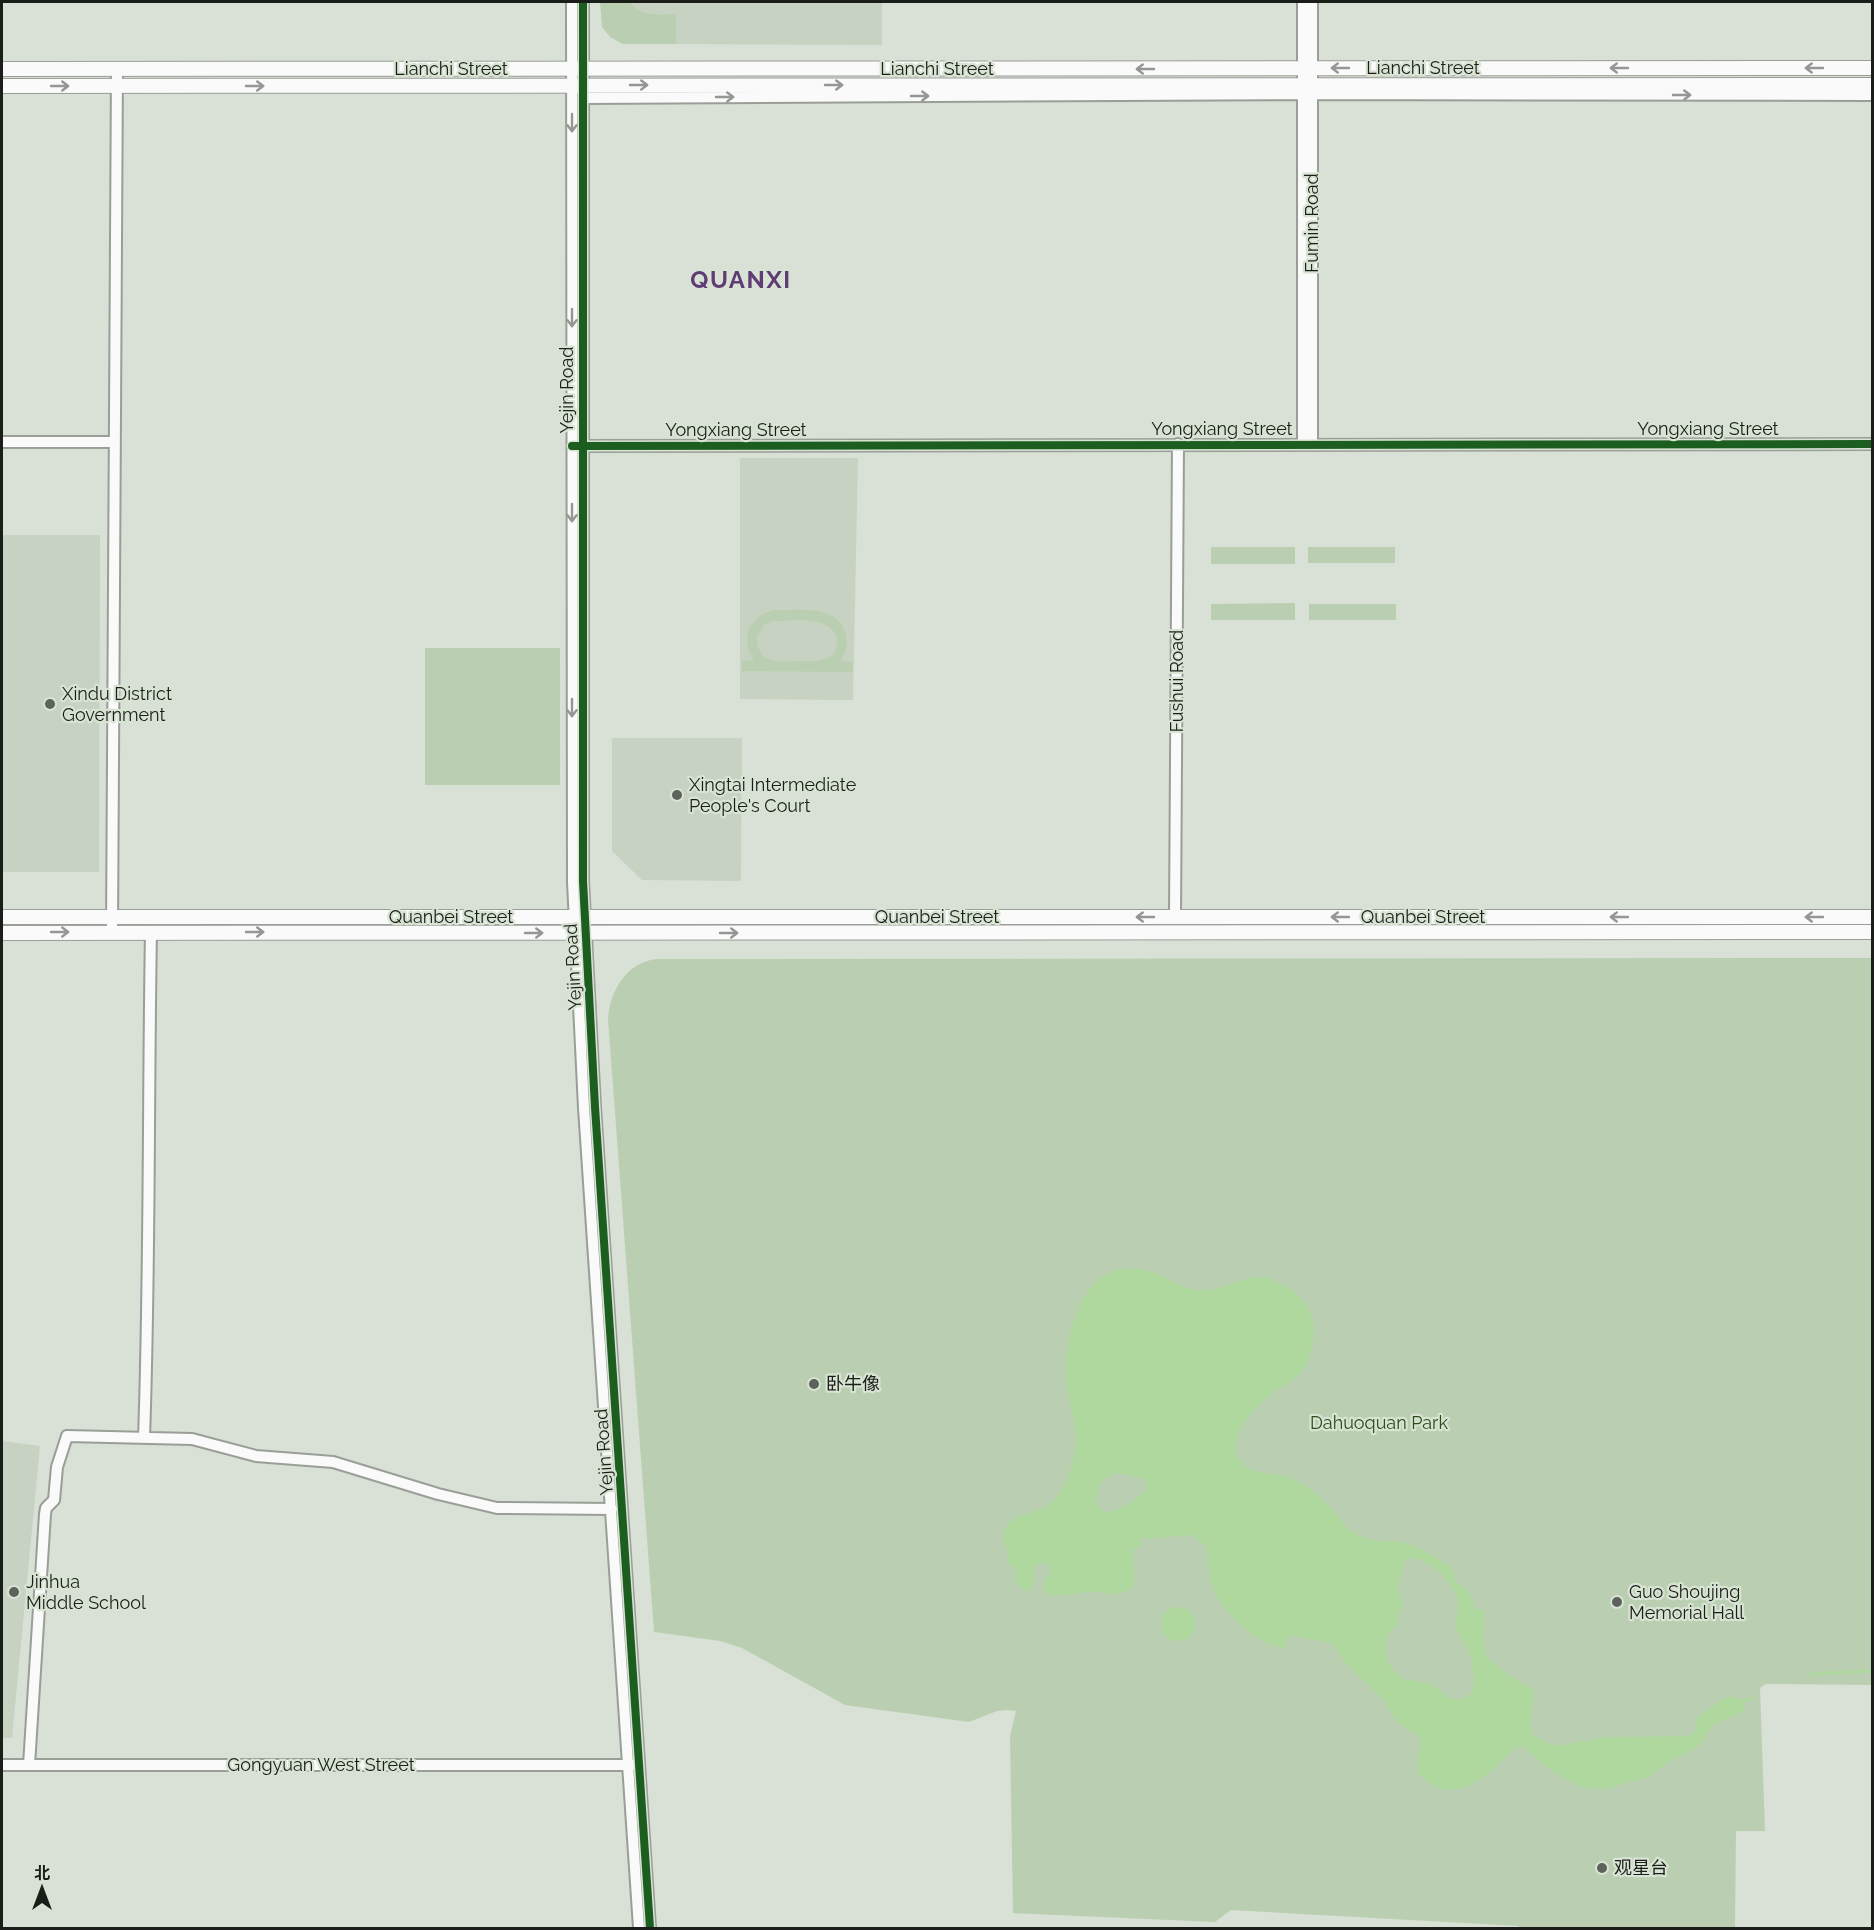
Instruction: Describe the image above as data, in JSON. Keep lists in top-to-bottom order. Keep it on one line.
{"streets":{"main road":["Lianchi Street","Quanbei Street"],"street":["Fumin Road","Yejin Road","Yongxiang Street","Fushui Road","Gongyuan West Street"]},"crossings":[["Lianchi Street","Fumin Road"],["Lianchi Street","Yejin Road"],["Fumin Road","Yongxiang Street"],["Yejin Road","Yongxiang Street"],["Yejin Road","Quanbei Street"],["Yejin Road","Gongyuan West Street"],["Yongxiang Street","Fushui Road"],["Fushui Road","Quanbei Street"]],"districts":["QUANXI"],"parks":["Dahuoquan Park"],"places":["Xindu District Government","Xingtai Intermediate People's Court","卧牛像","Jinhua Middle School","Guo Shoujing Memorial Hall","观星台"],"north":"top"}
